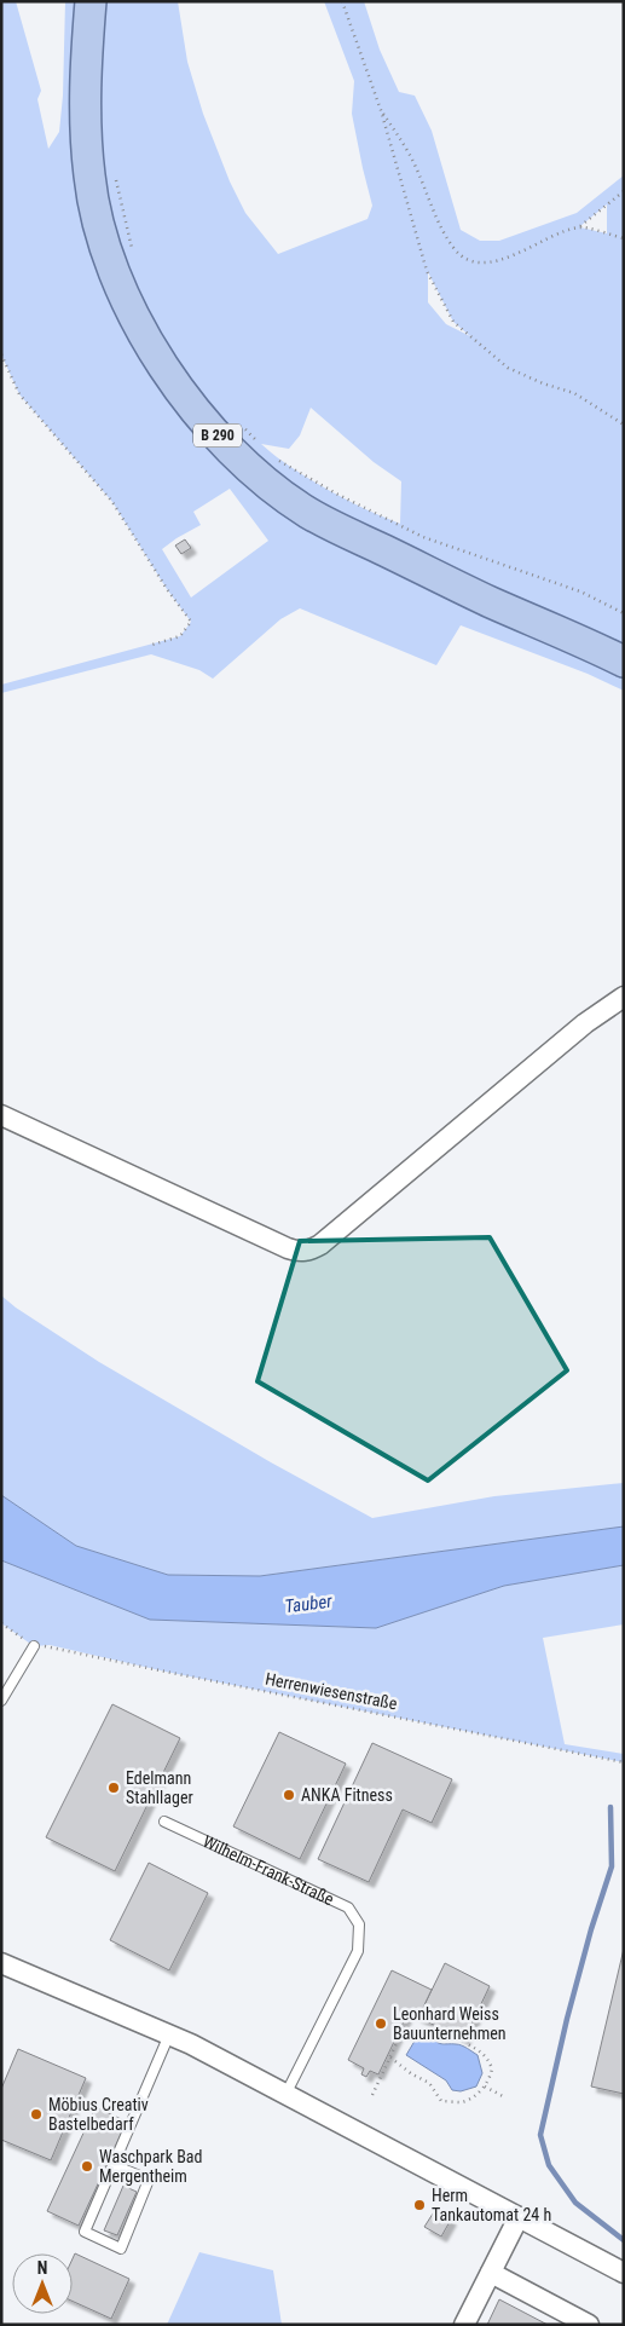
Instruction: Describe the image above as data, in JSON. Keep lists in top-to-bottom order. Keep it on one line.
{"streets":{"main road":["B 290"],"lane":["Wilhelm-Frank-Straße"],"path":["Herrenwiesenstraße"]},"water":["Tauber"],"places":["Edelmann Stahllager","ANKA Fitness","Leonhard Weiss Bauunternehmen","Möbius Creativ Bastelbedarf","Waschpark Bad Mergentheim","Herm Tankautomat 24 h"],"north":"top"}
